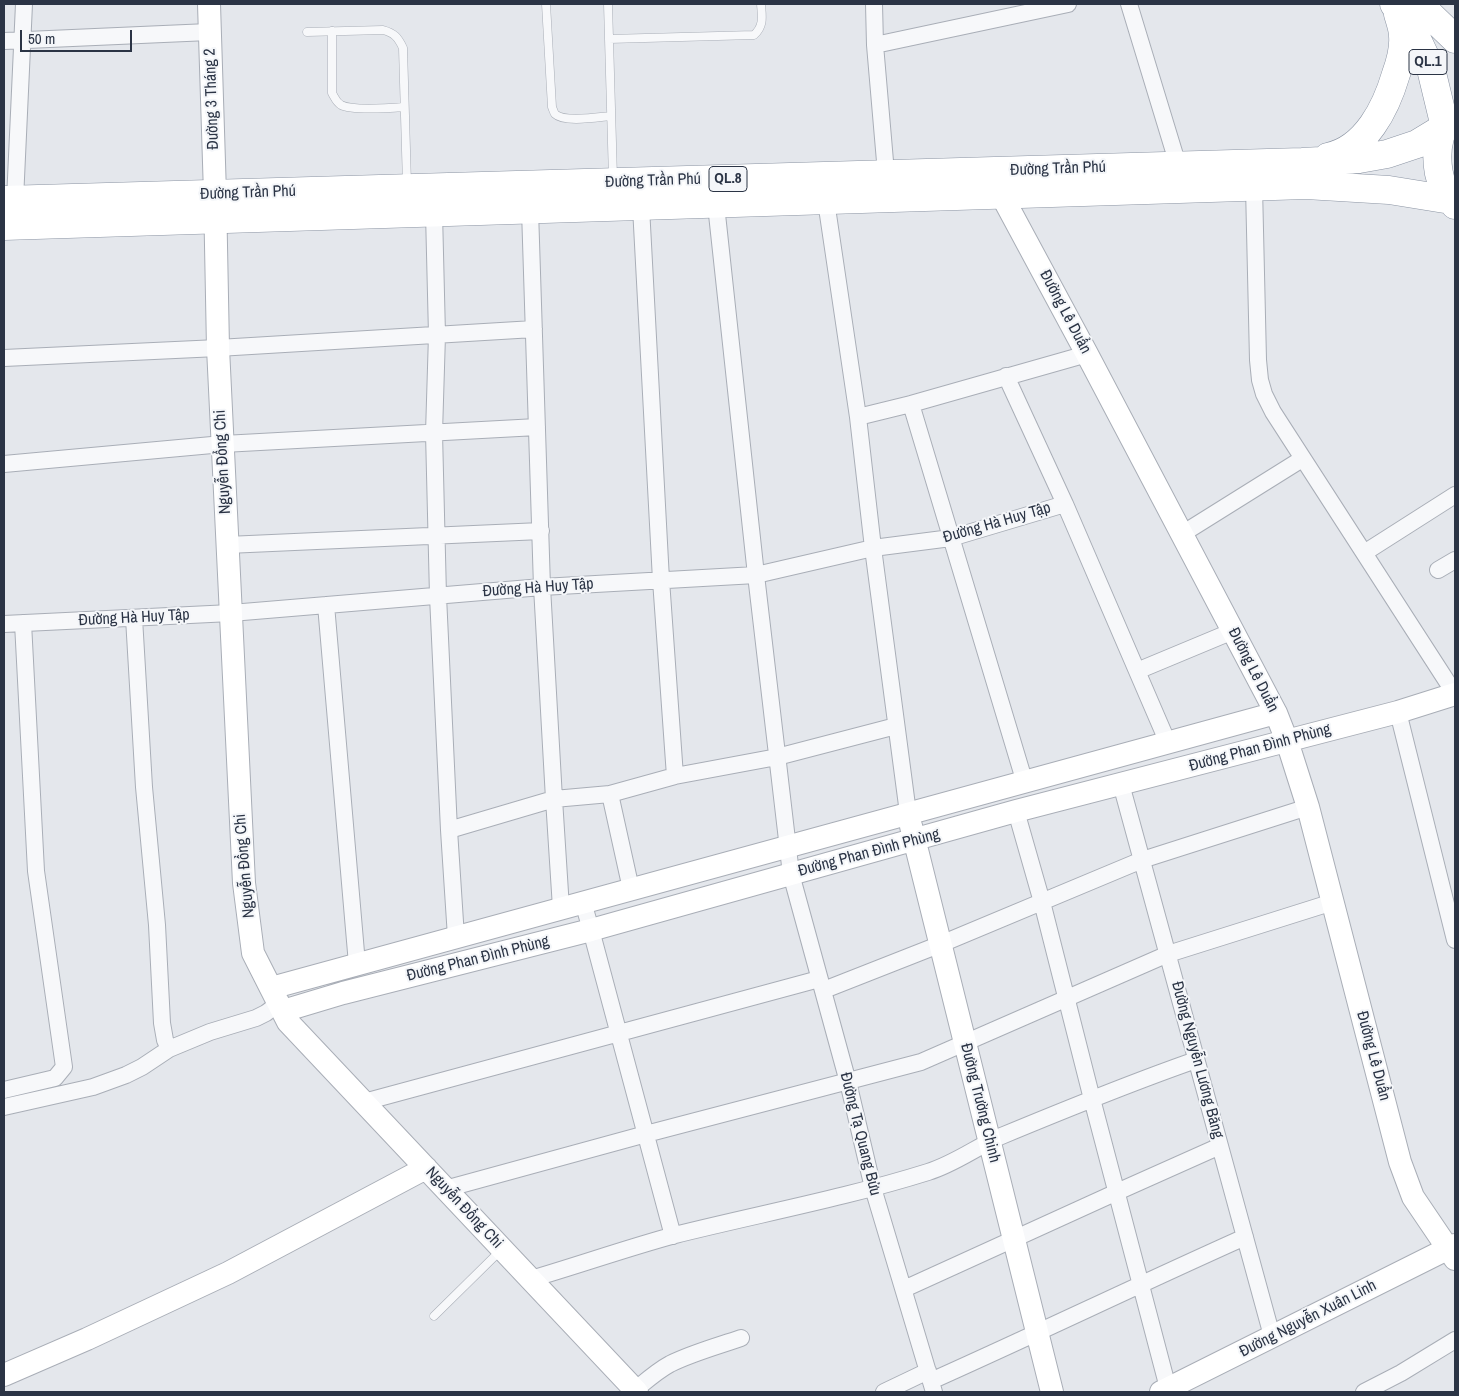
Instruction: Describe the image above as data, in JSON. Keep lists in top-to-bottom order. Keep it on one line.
{"streets":{"highway":["QL.1","Đường Trần Phú","QL.8"],"street":["Đường 3 Tháng 2","Đường Lê Duẩn","Nguyễn Đổng Chi","Đường Hà Huy Tập","Đường Phan Đình Phùng","Đường Nguyễn Lương Băng","Đường Trường Chinh","Đường Tạ Quang Bửu","Đường Nguyễn Xuân Linh"]},"crossings":[["QL.1","Đường Trần Phú"],["Đường 3 Tháng 2","Đường Trần Phú"],["Đường 3 Tháng 2","Nguyễn Đổng Chi"],["Đường Trần Phú","Đường Lê Duẩn"],["Đường Trần Phú","Nguyễn Đổng Chi"],["Đường Trần Phú","Đường Tạ Quang Bửu"],["Đường Lê Duẩn","Đường Phan Đình Phùng"],["Đường Lê Duẩn","Đường Nguyễn Xuân Linh"],["Nguyễn Đổng Chi","Đường Hà Huy Tập"],["Nguyễn Đổng Chi","Đường Phan Đình Phùng"],["Đường Hà Huy Tập","Đường Tạ Quang Bửu"],["Đường Phan Đình Phùng","Đường Nguyễn Lương Băng"],["Đường Phan Đình Phùng","Đường Trường Chinh"],["Đường Phan Đình Phùng","Đường Tạ Quang Bửu"],["Đường Nguyễn Lương Băng","Đường Nguyễn Xuân Linh"]],"scale_bar":"50 m"}
